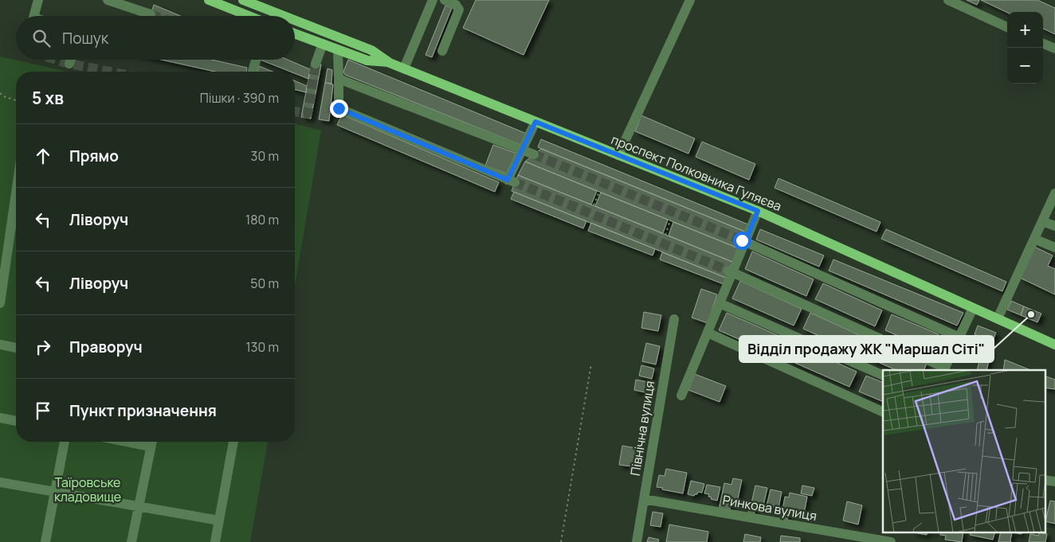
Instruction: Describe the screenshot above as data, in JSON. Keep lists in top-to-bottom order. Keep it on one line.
{"streets":{"main road":["проспект Полковника Гуляєва"],"street":["Північна вулиця","Ринкова вулиця"]},"crossings":[["Північна вулиця","Ринкова вулиця"]],"parks":["Таїровське кладовище"],"places":["Відділ продажу ЖК \"Маршал Сіті\""],"page":{"map_buttons":["+","−"],"search":"Пошук","heading":["5 хв","Пішки · 390 m"],"list":[["Прямо","30 m"],["Ліворуч","180 m"],["Ліворуч","50 m"],["Праворуч","130 m"],"Пункт призначення"]}}
